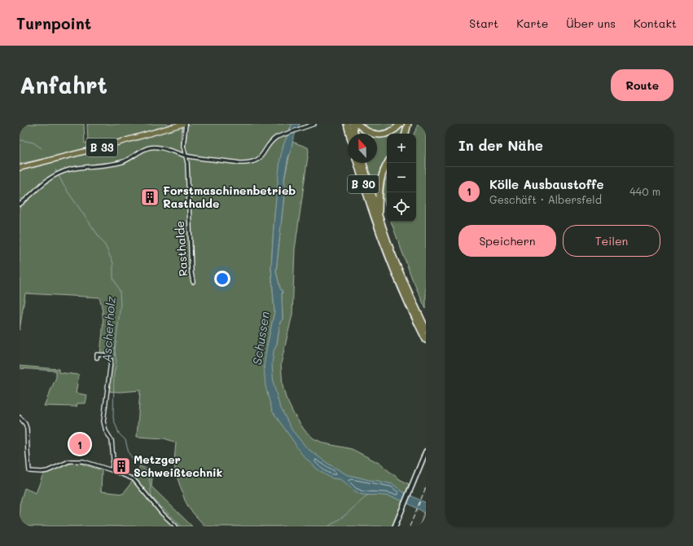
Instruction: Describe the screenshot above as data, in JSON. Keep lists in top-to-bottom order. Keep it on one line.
{"streets":{"highway":["B 30"],"main road":["B 33"],"street":["Rasthalde"]},"crossings":[["B 33","Rasthalde"]],"water":["Ascherholz","Schussen"],"places":{"building":["Forstmaschinenbetrieb Rasthalde","Metzger Schweißtechnik"]},"north":"top","page":{"header":"Turnpoint","nav":["Start","Karte","Über uns","Kontakt"],"buttons":["Route",["Speichern","Teilen"]],"title":"Anfahrt","heading":"In der Nähe","map_buttons":["+","−"],"list":[{"mark":"1","name":"Kölle Ausbaustoffe","note":"Geschäft · Albersfeld","value":"440 m"}],"pins":"1"}}
